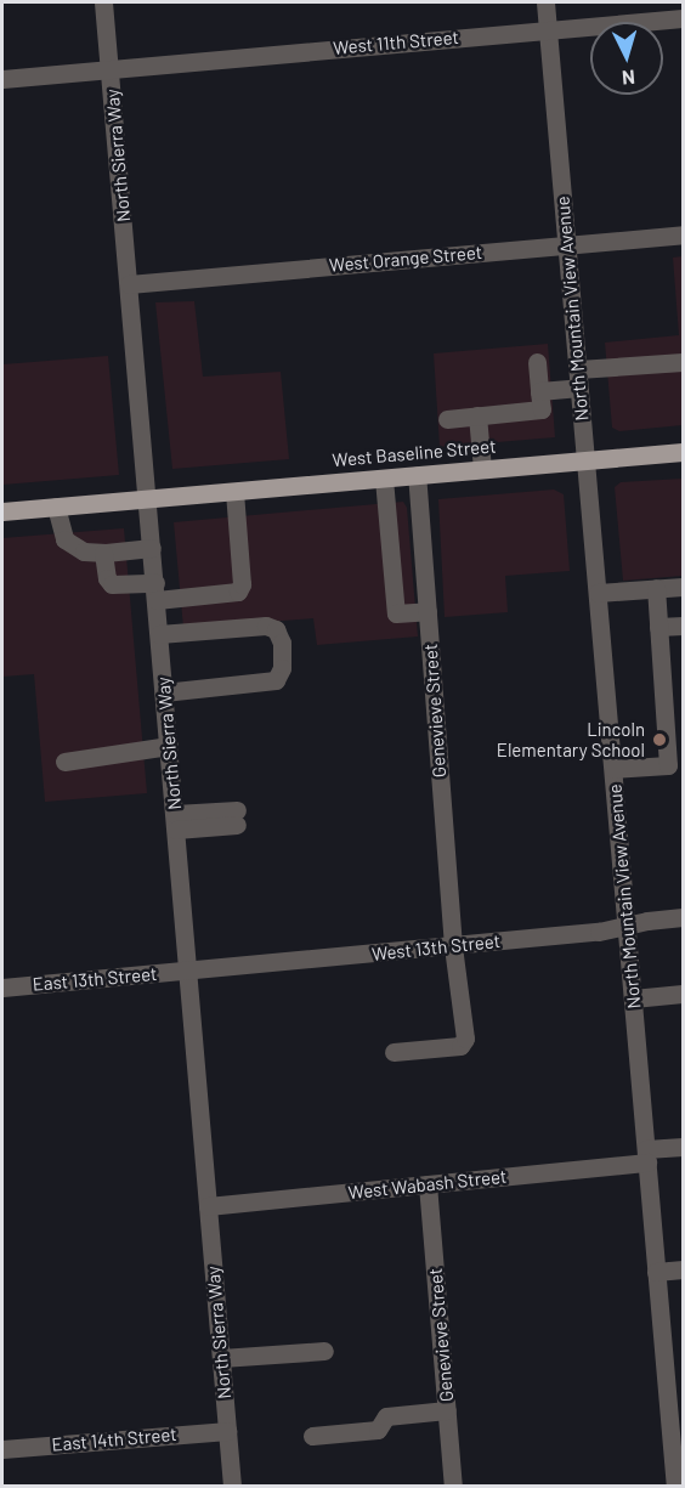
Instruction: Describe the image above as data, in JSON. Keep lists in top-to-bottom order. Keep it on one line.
{"streets":{"main road":["West Baseline Street"],"street":["West 11th Street","North Sierra Way","West Orange Street","North Mountain View Avenue","Genevieve Street","West 13th Street","East 13th Street","West Wabash Street","East 14th Street"]},"crossings":[["West 11th Street","North Sierra Way"],["West 11th Street","North Mountain View Avenue"],["North Sierra Way","West Orange Street"],["North Sierra Way","West Baseline Street"],["North Sierra Way","West 13th Street"],["North Sierra Way","East 13th Street"],["North Sierra Way","West Wabash Street"],["North Sierra Way","East 14th Street"],["West Orange Street","North Mountain View Avenue"],["North Mountain View Avenue","West Baseline Street"],["North Mountain View Avenue","West 13th Street"],["North Mountain View Avenue","West Wabash Street"],["West Baseline Street","Genevieve Street"],["Genevieve Street","West 13th Street"],["Genevieve Street","West Wabash Street"],["West 13th Street","East 13th Street"]],"places":["Lincoln Elementary School"],"north":"bottom"}
